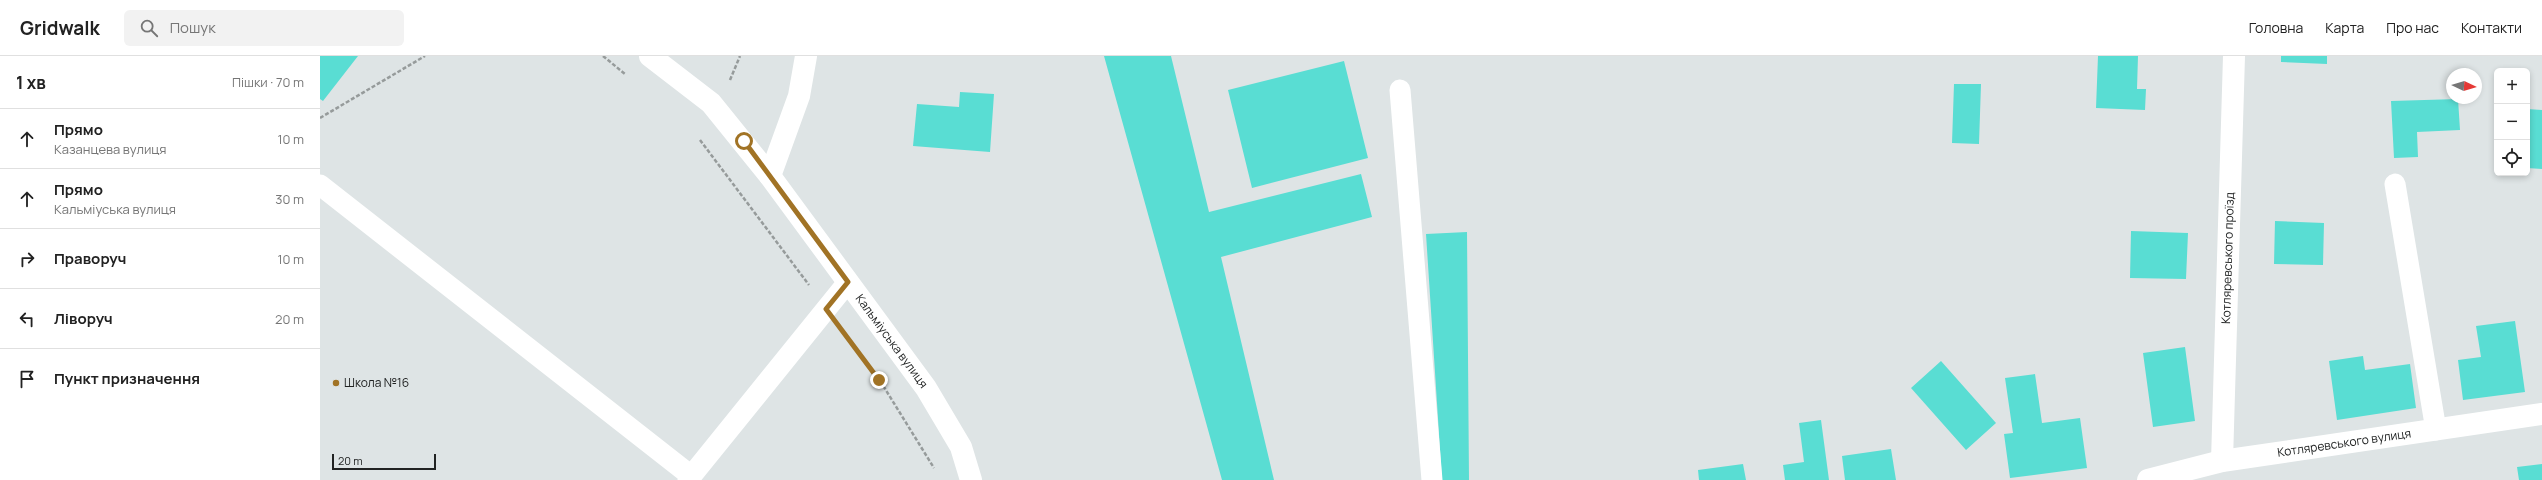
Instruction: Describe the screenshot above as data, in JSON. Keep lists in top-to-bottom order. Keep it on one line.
{"streets":{"street":["Котляревського проїзд","Кальміуська вулиця","Котляревського вулиця"]},"crossings":[["Котляревського проїзд","Котляревського вулиця"]],"places":["Школа №16"],"scale_bar":"20 m","north":"right","page":{"header":"Gridwalk","search":"Пошук","nav":["Головна","Карта","Про нас","Контакти"],"heading":["1 хв","Пішки · 70 m"],"map_buttons":["+","−"],"list":[["Прямо","Казанцева вулиця","10 m"],["Прямо","Кальміуська вулиця","30 m"],["Праворуч","10 m"],["Ліворуч","20 m"],"Пункт призначення"],"scale":"20 m"}}
